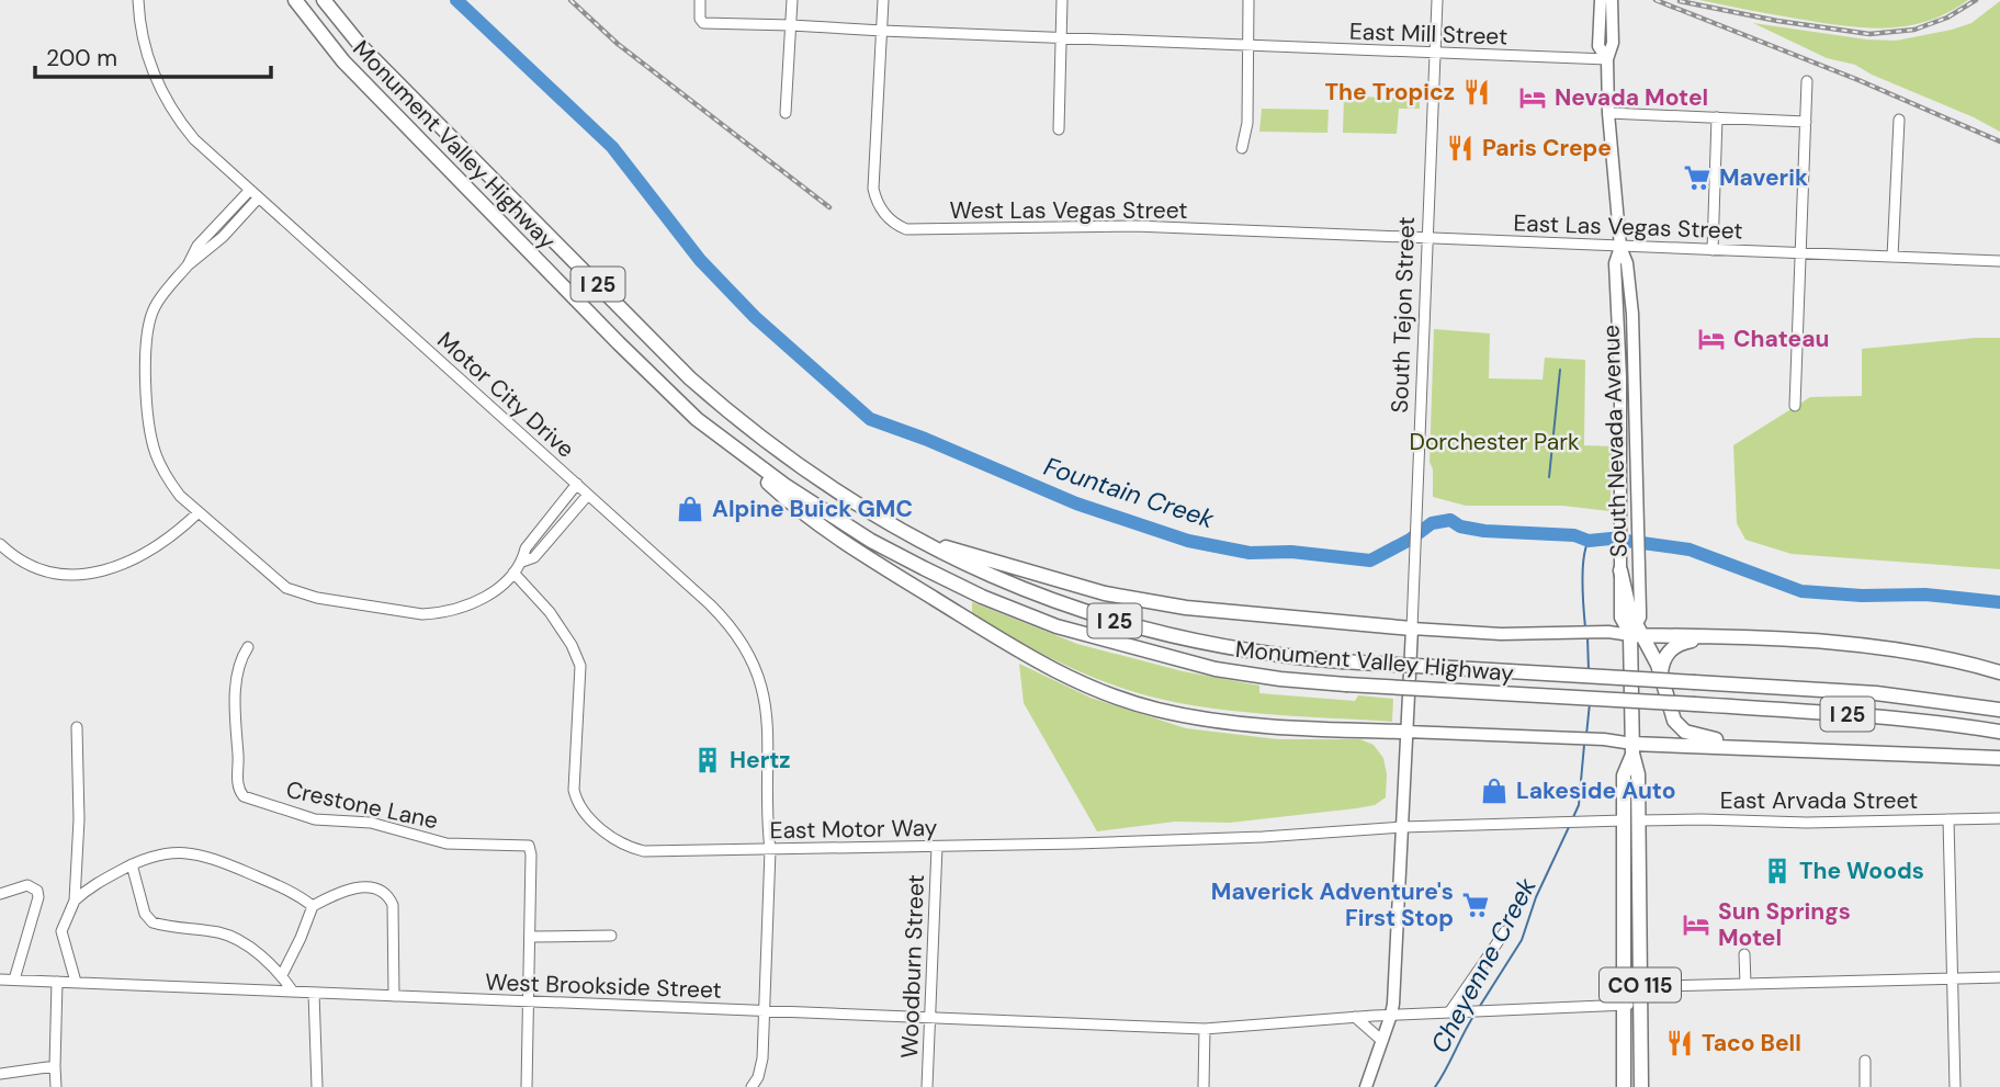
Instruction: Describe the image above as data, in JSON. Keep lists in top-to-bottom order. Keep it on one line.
{"streets":{"highway":["Monument Valley Highway","I 25","CO 115"],"main road":["South Tejon Street","South Nevada Avenue"],"street":["East Mill Street","West Las Vegas Street","East Las Vegas Street","Motor City Drive","East Arvada Street","Crestone Lane","East Motor Way","Woodburn Street","West Brookside Street"]},"crossings":[["East Mill Street","West Las Vegas Street"],["East Mill Street","South Tejon Street"],["East Mill Street","South Nevada Avenue"],["West Las Vegas Street","East Las Vegas Street"],["East Las Vegas Street","South Tejon Street"],["East Las Vegas Street","South Nevada Avenue"],["South Tejon Street","East Motor Way"],["South Tejon Street","West Brookside Street"],["Motor City Drive","East Motor Way"],["Motor City Drive","West Brookside Street"],["East Arvada Street","CO 115"],["East Motor Way","Woodburn Street"],["Woodburn Street","West Brookside Street"],["CO 115","West Brookside Street"]],"water":["Fountain Creek","Cheyenne Creek"],"parks":["Dorchester Park"],"places":{"restaurant":["The Tropicz","Paris Crepe","Taco Bell"],"hotel":["Nevada Motel","Chateau","Sun Springs Motel"],"supermarket":["Maverik","Maverick Adventure's First Stop"],"shop":["Alpine Buick GMC","Lakeside Auto"],"building":["Hertz","The Woods"]},"scale_bar":"200 m"}
